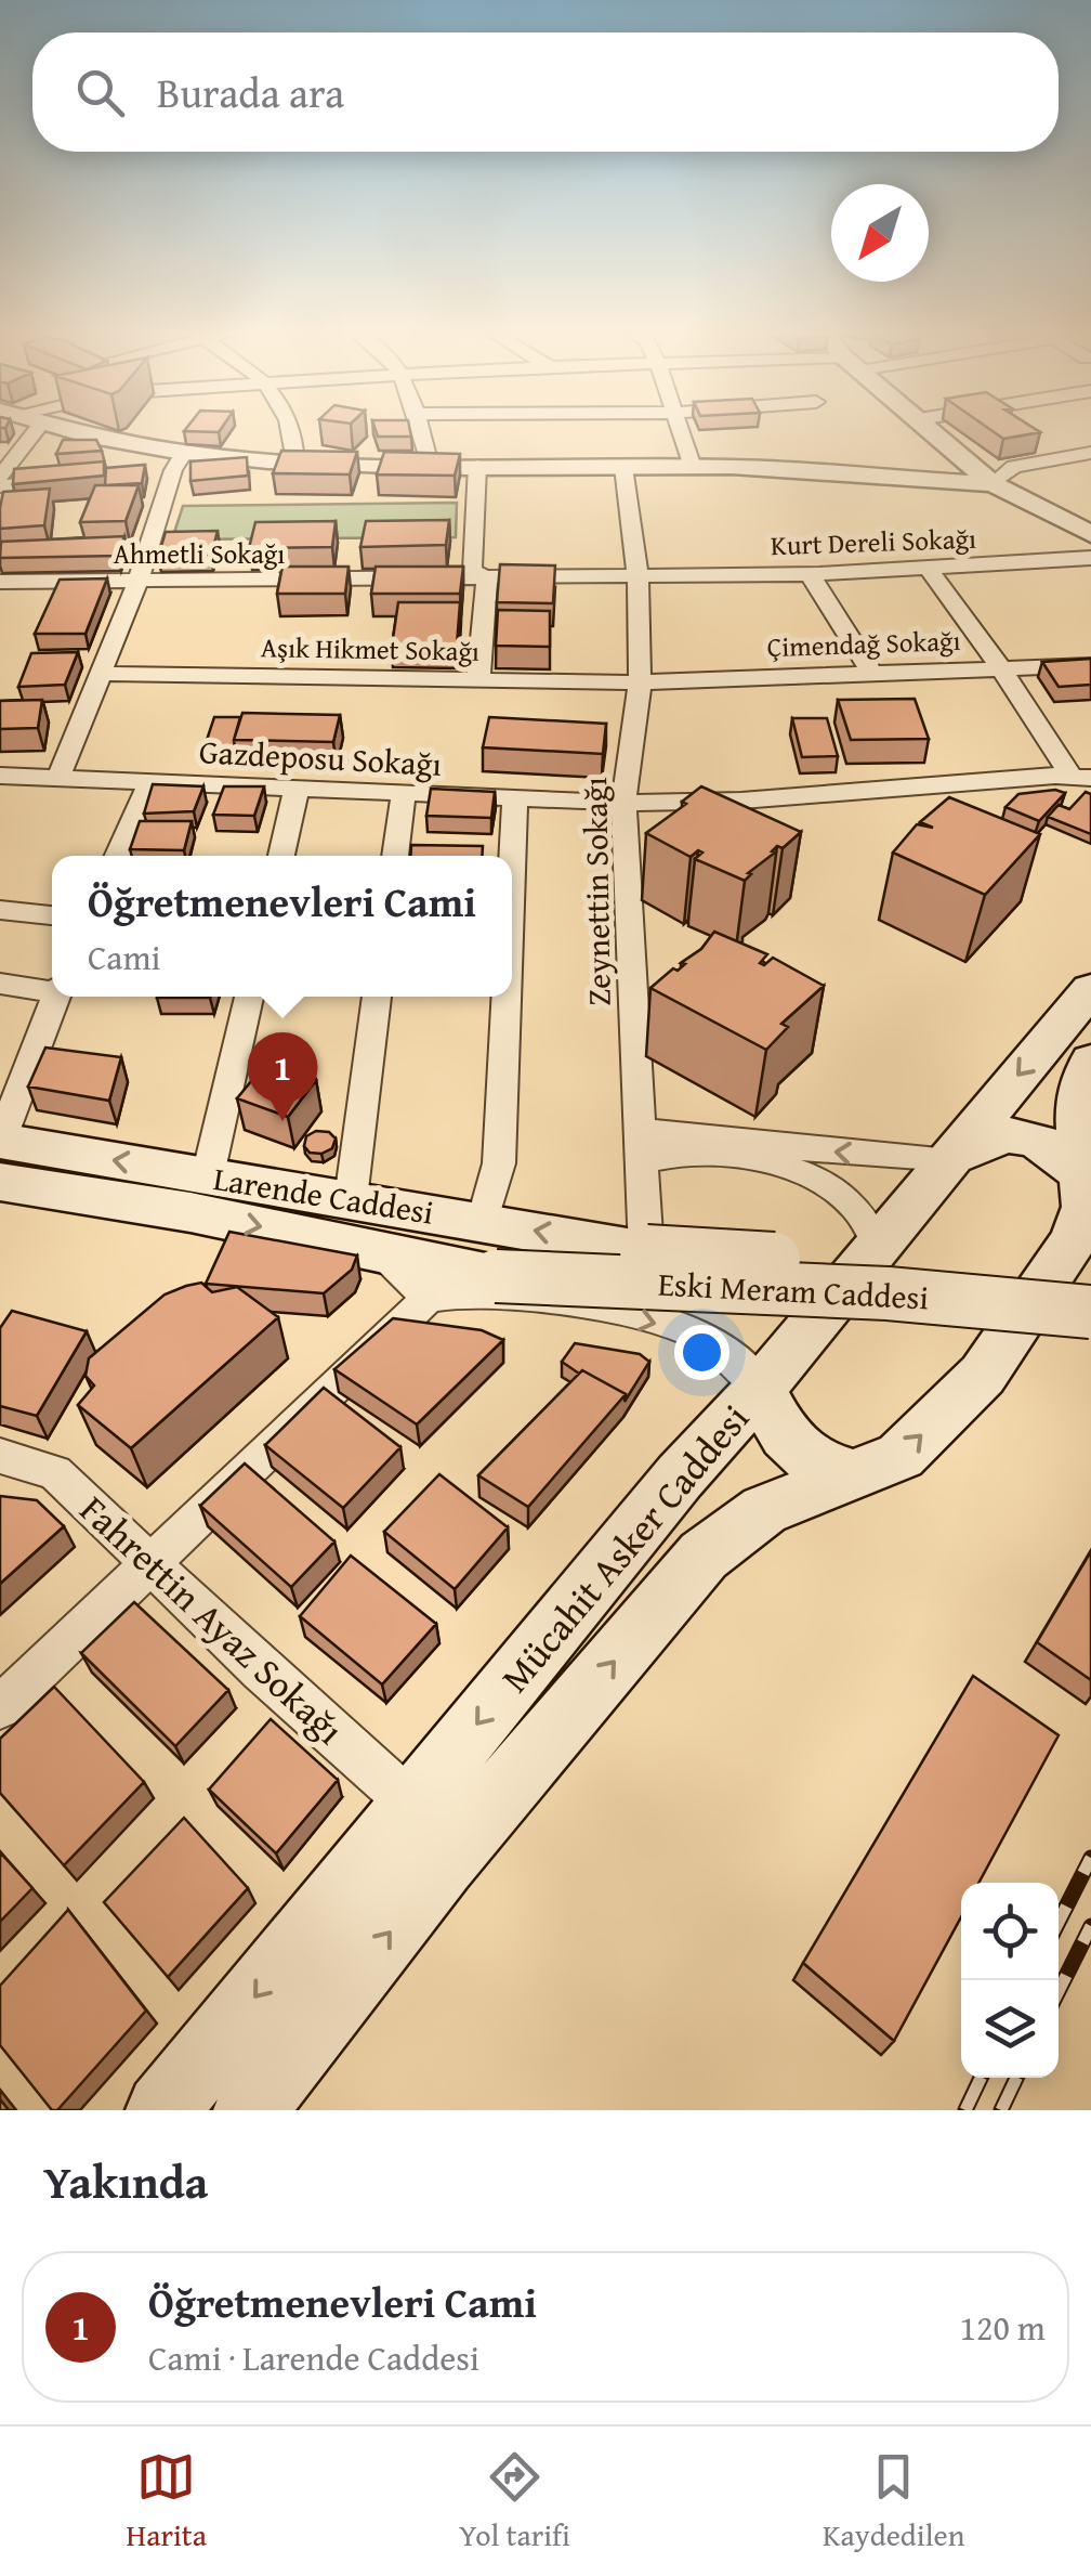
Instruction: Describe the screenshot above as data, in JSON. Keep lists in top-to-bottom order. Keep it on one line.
{"streets":{"main road":["Larende Caddesi","Eski Meram Caddesi","Mücahit Asker Caddesi"],"street":["Kurt Dereli Sokağı","Ahmetli Sokağı","Çimendağ Sokağı","Aşık Hikmet Sokağı","Gazdeposu Sokağı","Zeynettin Sokağı","Fahrettin Ayaz Sokağı"]},"crossings":[["Kurt Dereli Sokağı","Ahmetli Sokağı"],["Kurt Dereli Sokağı","Zeynettin Sokağı"],["Ahmetli Sokağı","Zeynettin Sokağı"],["Çimendağ Sokağı","Aşık Hikmet Sokağı"],["Çimendağ Sokağı","Zeynettin Sokağı"],["Aşık Hikmet Sokağı","Zeynettin Sokağı"],["Gazdeposu Sokağı","Zeynettin Sokağı"],["Zeynettin Sokağı","Larende Caddesi"],["Zeynettin Sokağı","Eski Meram Caddesi"],["Larende Caddesi","Eski Meram Caddesi"],["Mücahit Asker Caddesi","Fahrettin Ayaz Sokağı"]],"north":"bottom left","page":{"search":"Burada ara","popup":["Öğretmenevleri Cami","Cami"],"pins":"1","heading":"Yakında","list":[{"mark":"1","name":"Öğretmenevleri Cami","note":"Cami · Larende Caddesi","value":"120 m"}],"nav":["Harita","Yol tarifi","Kaydedilen"]}}
